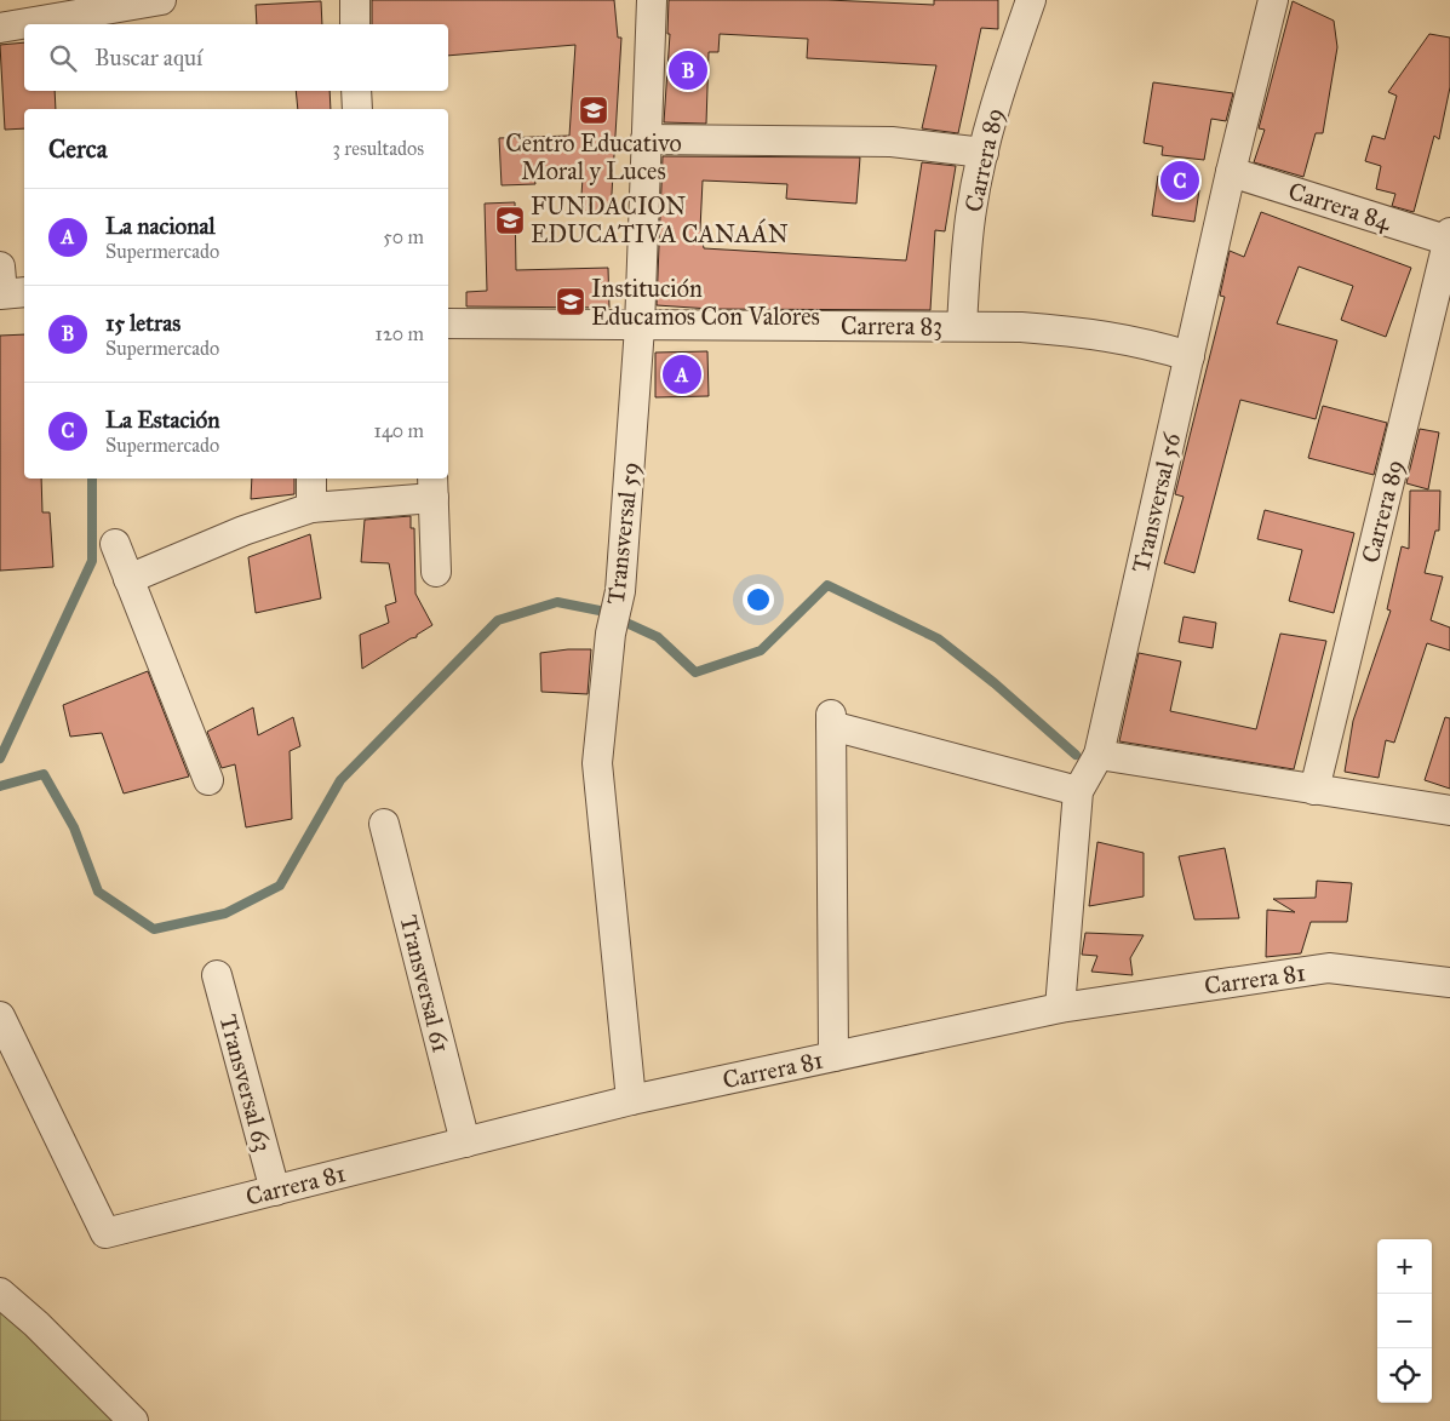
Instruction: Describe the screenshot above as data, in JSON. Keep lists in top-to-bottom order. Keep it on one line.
{"streets":{"street":["Carrera 89","Carrera 84","Carrera 83","Transversal 56","Transversal 59","Carrera 81","Transversal 61","Transversal 63"]},"crossings":[["Carrera 89","Carrera 84"],["Carrera 89","Carrera 83"],["Carrera 84","Transversal 56"],["Carrera 83","Transversal 56"],["Carrera 83","Transversal 59"],["Transversal 56","Carrera 81"],["Transversal 59","Carrera 81"],["Carrera 81","Transversal 61"],["Carrera 81","Transversal 63"]],"places":{"school or university":["Centro Educativo Moral y Luces","FUNDACION EDUCATIVA CANAÁN","Institución Educamos Con Valores"]},"page":{"search":"Buscar aquí","pins":["B","C","A"],"heading":["Cerca","3 resultados"],"list":[{"mark":"A","name":"La nacional","note":"Supermercado","value":"50 m"},{"mark":"B","name":"15 letras","note":"Supermercado","value":"120 m"},{"mark":"C","name":"La Estación","note":"Supermercado","value":"140 m"}],"map_buttons":["+","−"]}}
